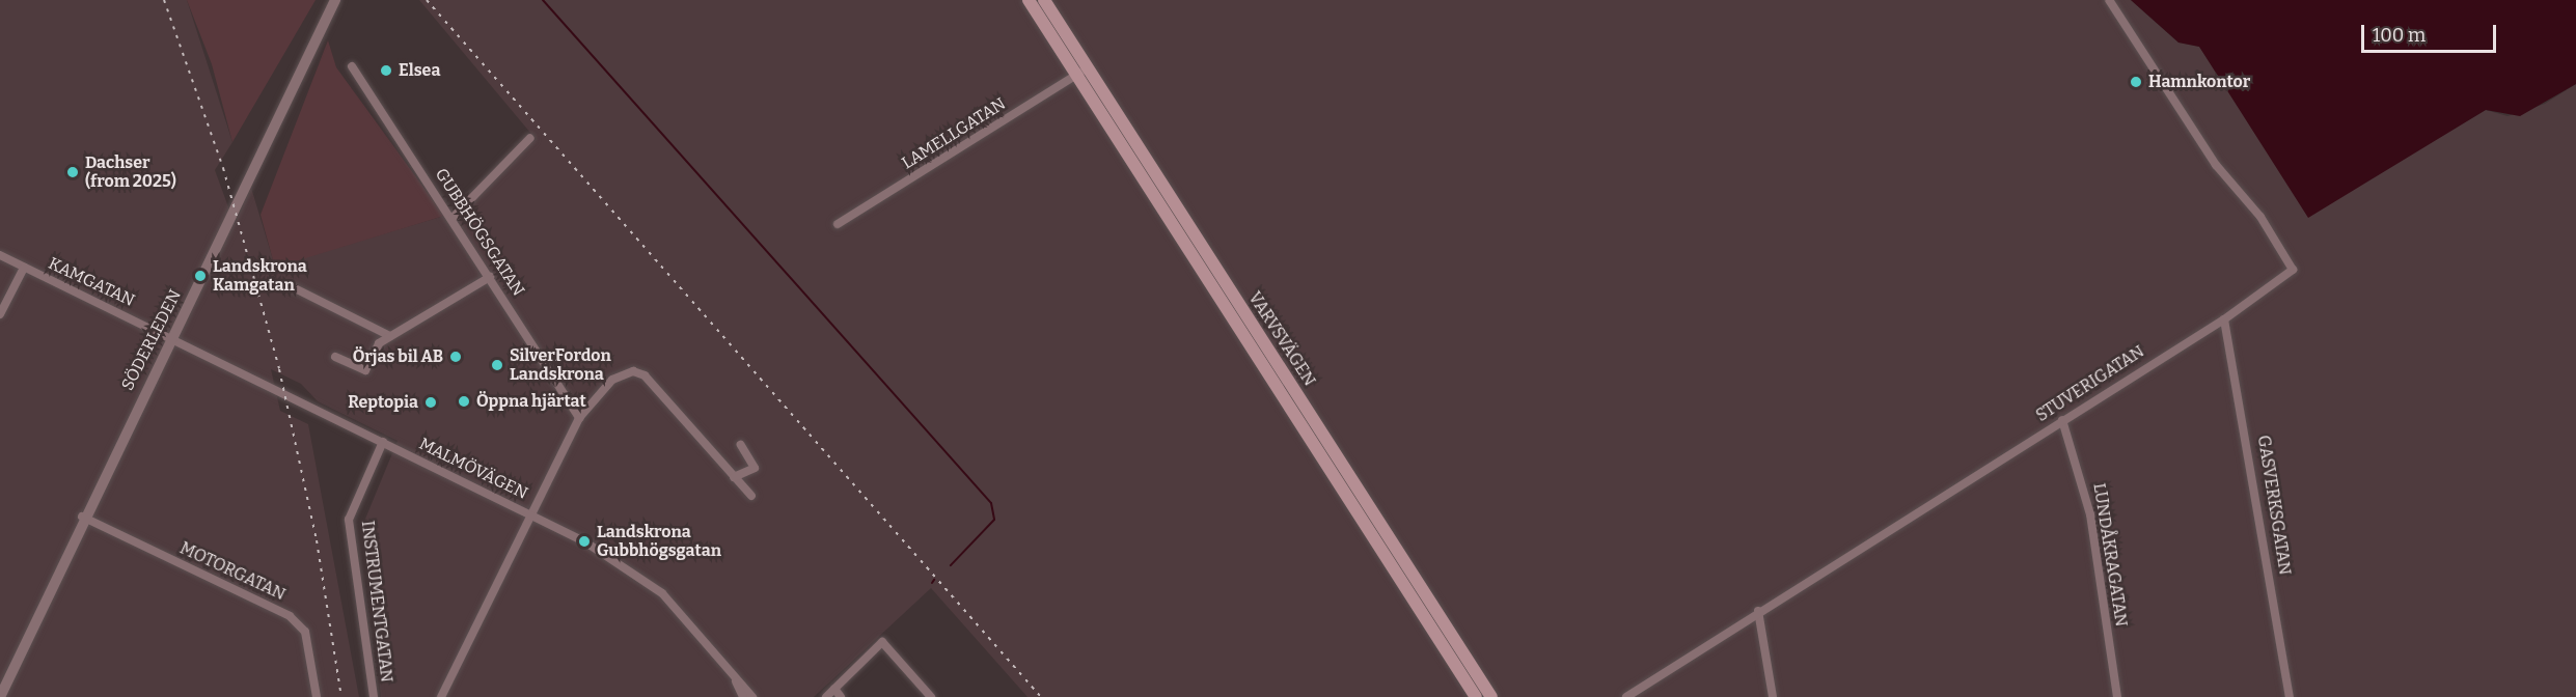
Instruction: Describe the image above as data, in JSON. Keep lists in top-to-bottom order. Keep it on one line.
{"streets":{"main road":["VARVSVÄGEN"],"street":["LAMELLGATAN","GUBBHÖGSGATAN","KAMGATAN","SÖDERLEDEN","STUVERIGATAN","MALMÖVÄGEN","GASVERKSGATAN","LUNDÅKRAGATAN","MOTORGATAN","INSTRUMENTGATAN"]},"crossings":[["LAMELLGATAN","VARVSVÄGEN"],["KAMGATAN","SÖDERLEDEN"],["KAMGATAN","MALMÖVÄGEN"],["SÖDERLEDEN","MALMÖVÄGEN"],["SÖDERLEDEN","MOTORGATAN"],["STUVERIGATAN","GASVERKSGATAN"],["STUVERIGATAN","LUNDÅKRAGATAN"],["MALMÖVÄGEN","INSTRUMENTGATAN"]],"places":["Elsea","Hamnkontor","Dachser (from 2025)","Landskrona Kamgatan","Örjas bil AB","SilverFordon Landskrona","Öppna hjärtat","Reptopia","Landskrona Gubbhögsgatan"],"scale_bar":"100 m"}
